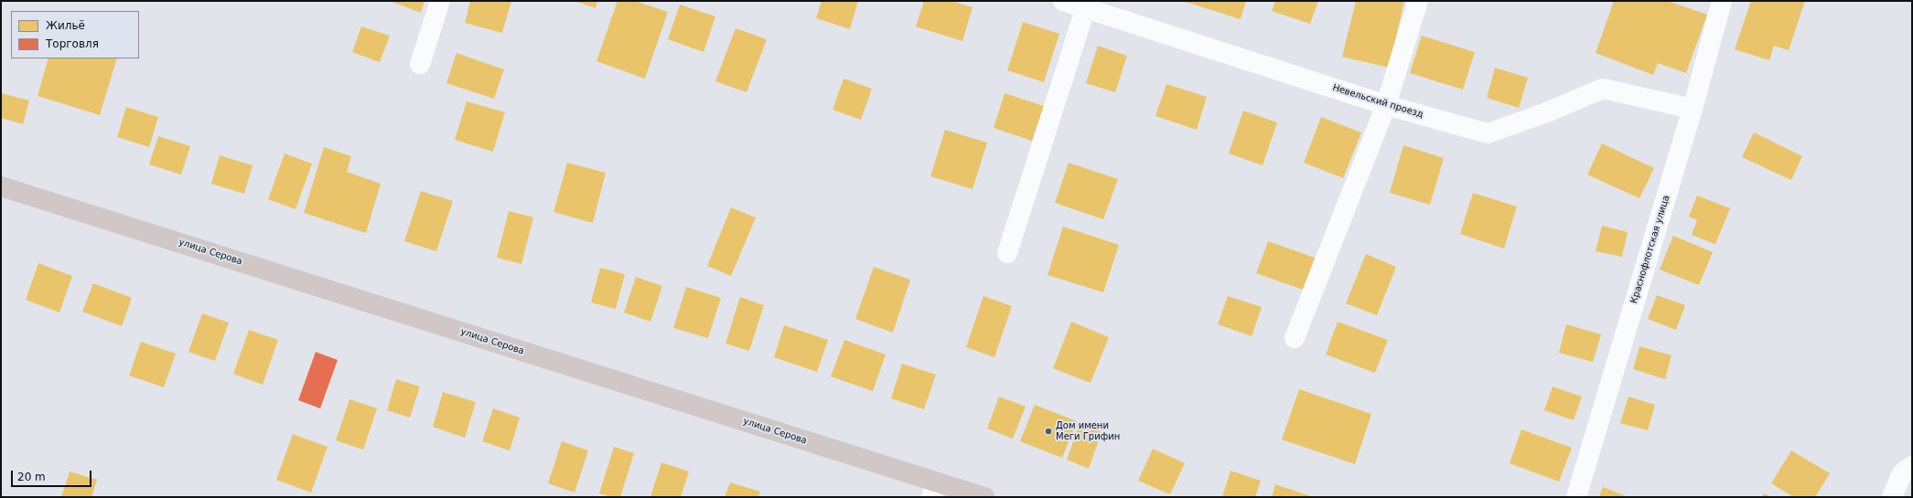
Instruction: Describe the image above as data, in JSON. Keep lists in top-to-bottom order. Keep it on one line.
{"streets":{"main road":["улица Серова"],"street":["Невельский проезд","Краснофлотская улица"]},"crossings":[["Невельский проезд","Краснофлотская улица"]],"places":["Дом имени Меги Грифин"],"legend":["Жильё","Торговля"],"scale_bar":"20 m"}
